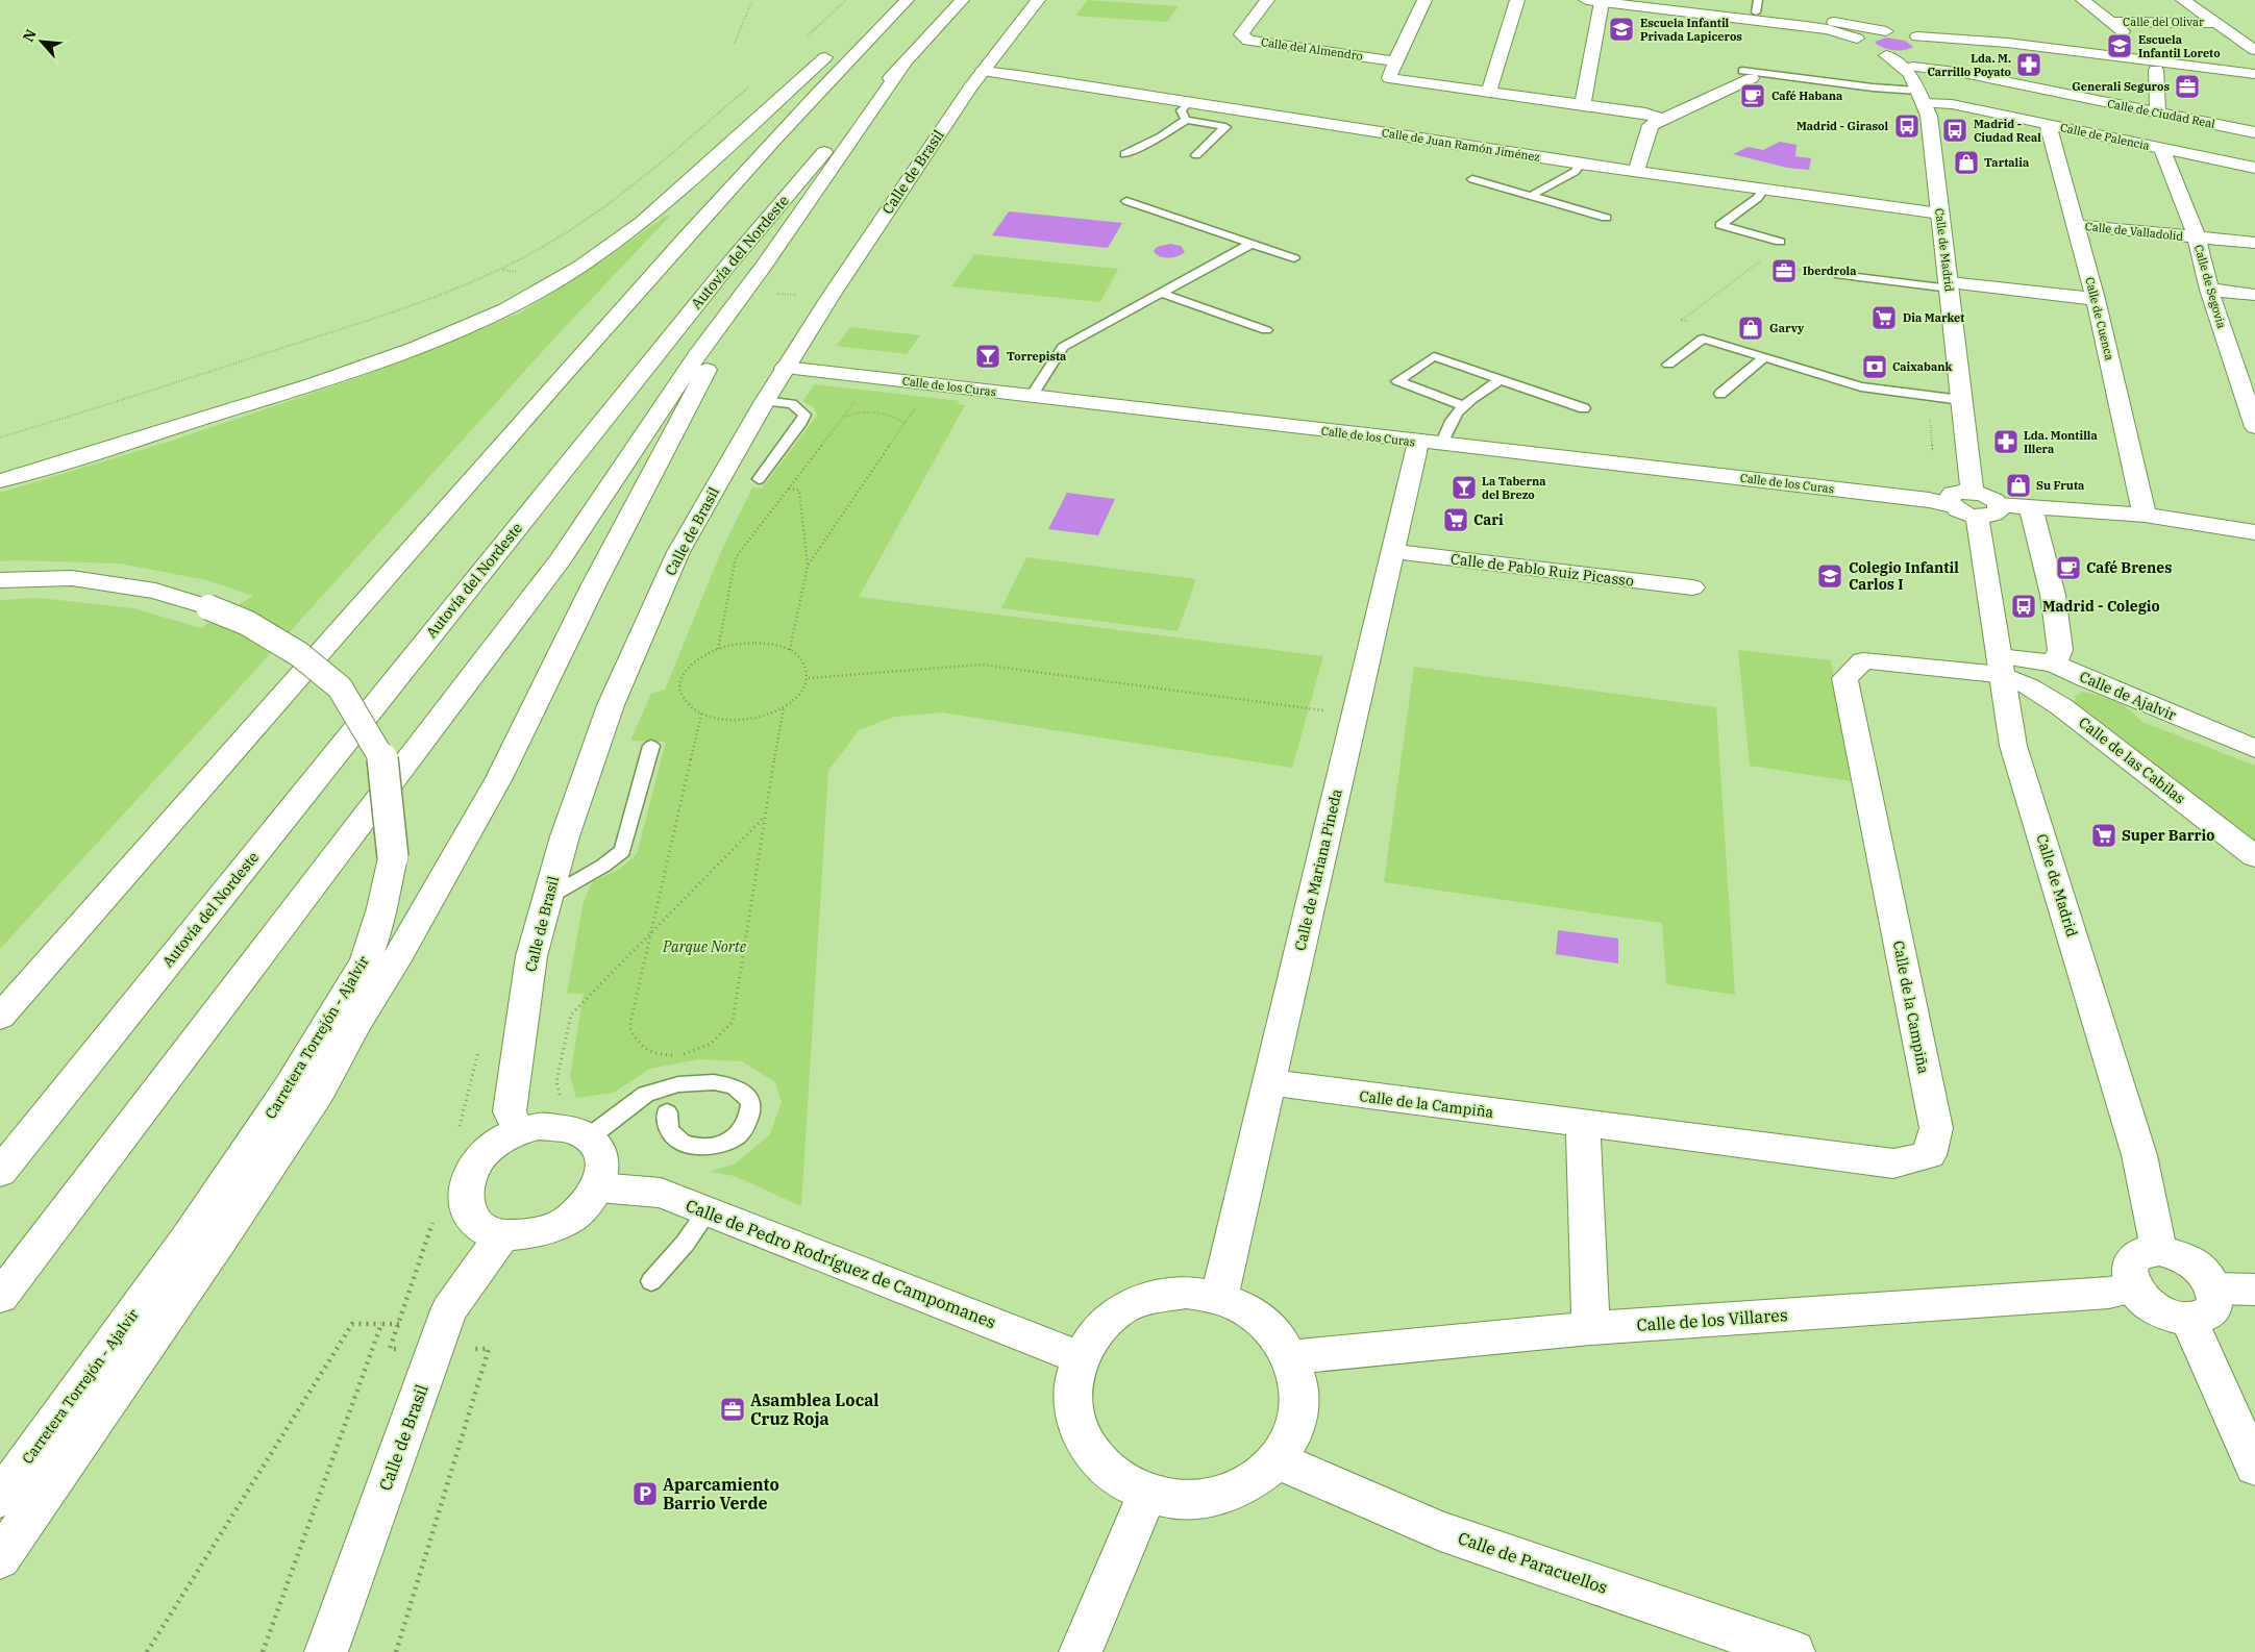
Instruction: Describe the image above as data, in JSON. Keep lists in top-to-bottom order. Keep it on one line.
{"streets":{"main road":["Calle del Olivar","Calle del Almendro","Calle de Ciudad Real","Calle de Palencia","Calle de Juan Ramón Jiménez","Calle de Brasil","Calle de Valladolid","Calle de Madrid","Autovía del Nordeste","Calle de Segovia","Calle de Cuenca","Calle de los Curas","Calle de Pablo Ruiz Picasso","Calle de Ajalvir","Calle de las Cabilas","Calle de Mariana Pineda","Calle de la Campiña","Carretera Torrejón - Ajalvir","Calle de Pedro Rodríguez de Campomanes","Calle de los Villares","Calle de Paracuellos"]},"crossings":[["Calle de Ciudad Real","Calle de Palencia"],["Calle de Ciudad Real","Calle de Madrid"],["Calle de Palencia","Calle de Madrid"],["Calle de Palencia","Calle de Segovia"],["Calle de Palencia","Calle de Cuenca"],["Calle de Juan Ramón Jiménez","Calle de Brasil"],["Calle de Juan Ramón Jiménez","Calle de Madrid"],["Calle de Brasil","Calle de los Curas"],["Calle de Brasil","Calle de Pedro Rodríguez de Campomanes"],["Calle de Valladolid","Calle de Segovia"],["Calle de Valladolid","Calle de Cuenca"],["Calle de Madrid","Calle de los Curas"],["Calle de Madrid","Calle de Ajalvir"],["Calle de Madrid","Calle de las Cabilas"],["Calle de Madrid","Calle de la Campiña"],["Calle de Madrid","Calle de los Villares"],["Calle de Cuenca","Calle de los Curas"],["Calle de los Curas","Calle de Mariana Pineda"],["Calle de Pablo Ruiz Picasso","Calle de Mariana Pineda"],["Calle de Ajalvir","Calle de las Cabilas"],["Calle de Ajalvir","Calle de la Campiña"],["Calle de las Cabilas","Calle de la Campiña"],["Calle de Mariana Pineda","Calle de la Campiña"]],"parks":["Parque Norte"],"places":{"school or university":["Escuela Infantil Privada Lapiceros","Escuela Infantil Loreto","Colegio Infantil Carlos I"],"pharmacy":["Lda. M. Carrillo Poyato","Lda. Montilla Illera"],"office":["Generali Seguros","Iberdrola","Asamblea Local Cruz Roja"],"cafe":["Café Habana","Café Brenes"],"bus stop":["Madrid - Girasol","Madrid - Ciudad Real","Madrid - Colegio"],"shop":["Tartalia","Garvy","Su Fruta"],"supermarket":["Dia Market","Cari","Super Barrio"],"bar":["Torrepista","La Taberna del Brezo"],"bank":["Caixabank"],"parking":["Aparcamiento Barrio Verde"]},"north":"top left"}
